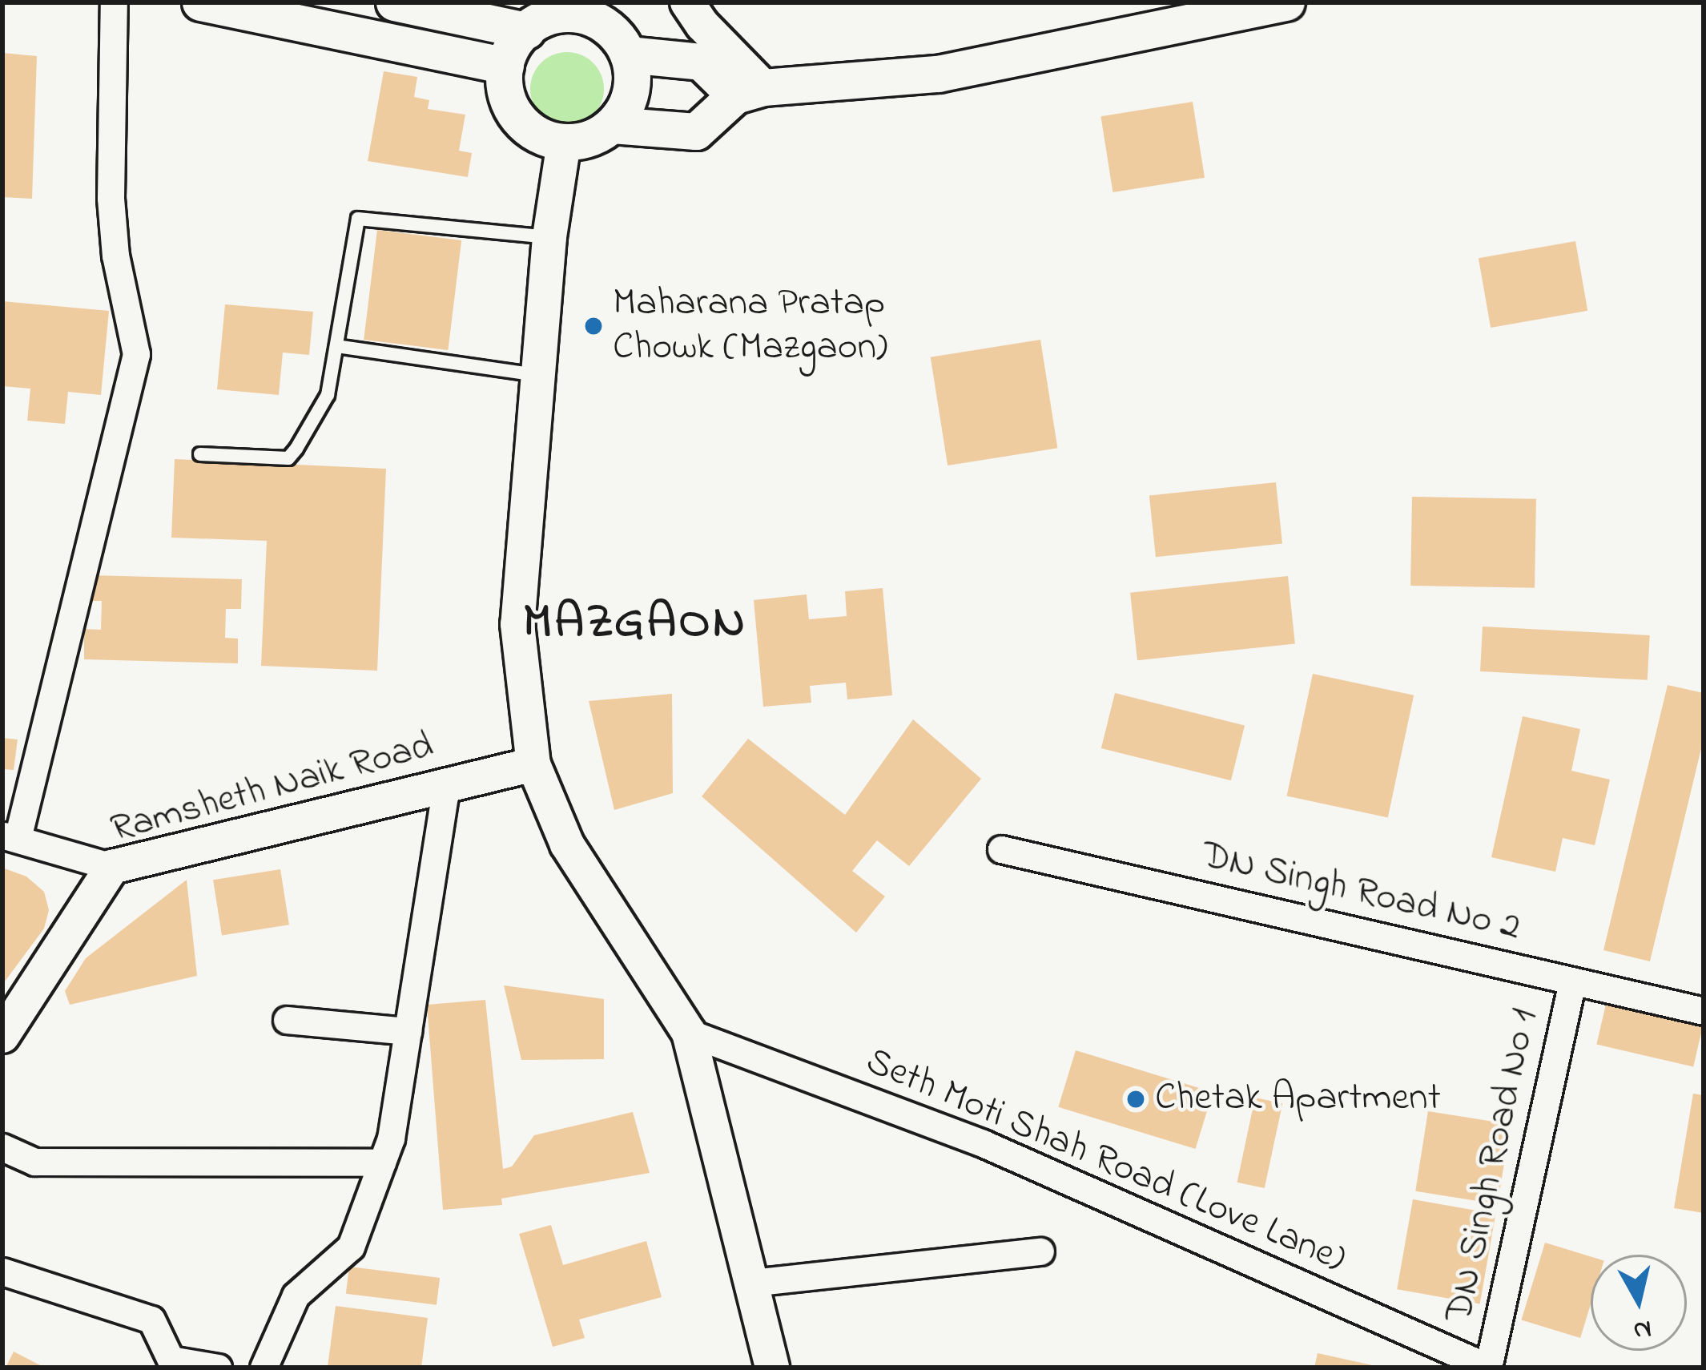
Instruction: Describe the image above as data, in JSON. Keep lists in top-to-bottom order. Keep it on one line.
{"streets":{"street":["Ramsheth Naik Road","DN Singh Road No 2","Seth Moti Shah Road (Love Lane)","DN Singh Road No 1"]},"crossings":[["DN Singh Road No 2","DN Singh Road No 1"],["Seth Moti Shah Road (Love Lane)","DN Singh Road No 1"]],"districts":["MAZGAON"],"places":["Maharana Pratap Chowk (Mazgaon)","Chetak Apartment"],"north":"bottom"}
